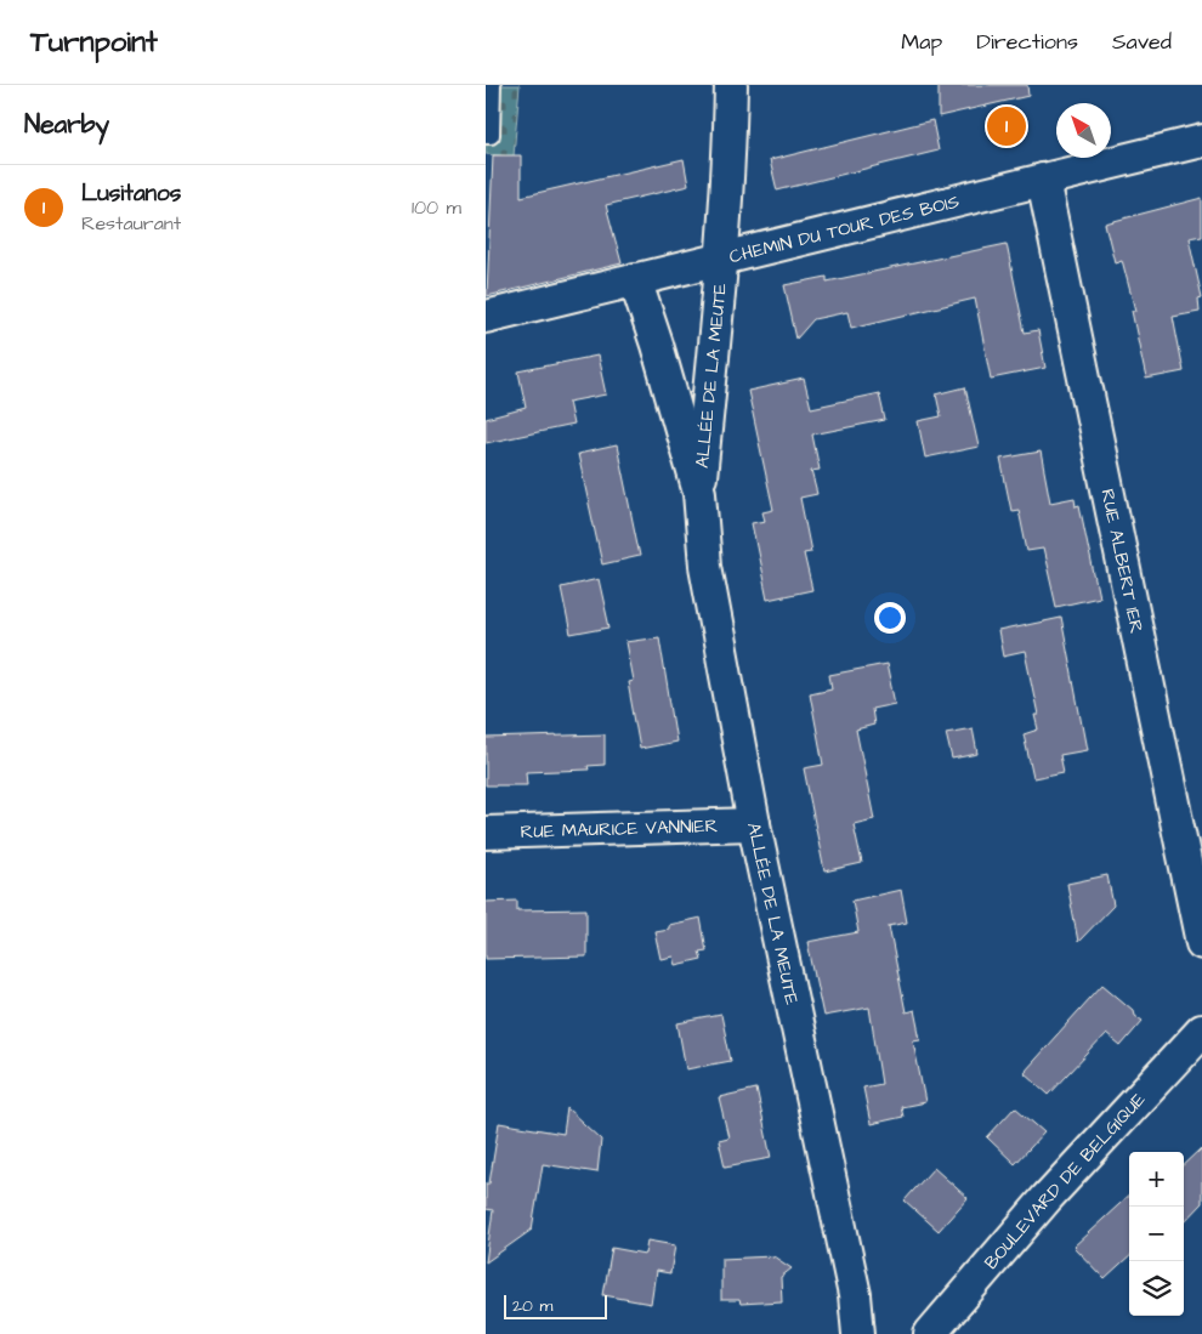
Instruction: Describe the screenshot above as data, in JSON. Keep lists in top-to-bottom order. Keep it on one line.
{"streets":{"street":["CHEMIN DU TOUR DES BOIS","ALLÉE DE LA MEUTE","RUE ALBERT 1ER","RUE MAURICE VANNIER","BOULEVARD DE BELGIQUE"]},"crossings":[["CHEMIN DU TOUR DES BOIS","ALLÉE DE LA MEUTE"],["CHEMIN DU TOUR DES BOIS","RUE ALBERT 1ER"],["ALLÉE DE LA MEUTE","RUE MAURICE VANNIER"]],"scale_bar":"20 m","north":"top left","page":{"header":"Turnpoint","nav":["Map","Directions","Saved"],"heading":"Nearby","pins":"1","list":[{"mark":"1","name":"Lusitanos","note":"Restaurant","value":"100 m"}],"map_buttons":["+","−"],"scale":"20 m"}}
